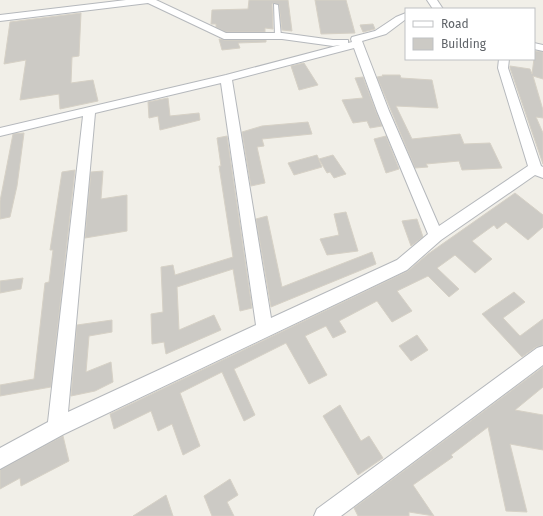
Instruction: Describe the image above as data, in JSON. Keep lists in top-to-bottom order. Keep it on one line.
{"legend":["Road","Building"]}
